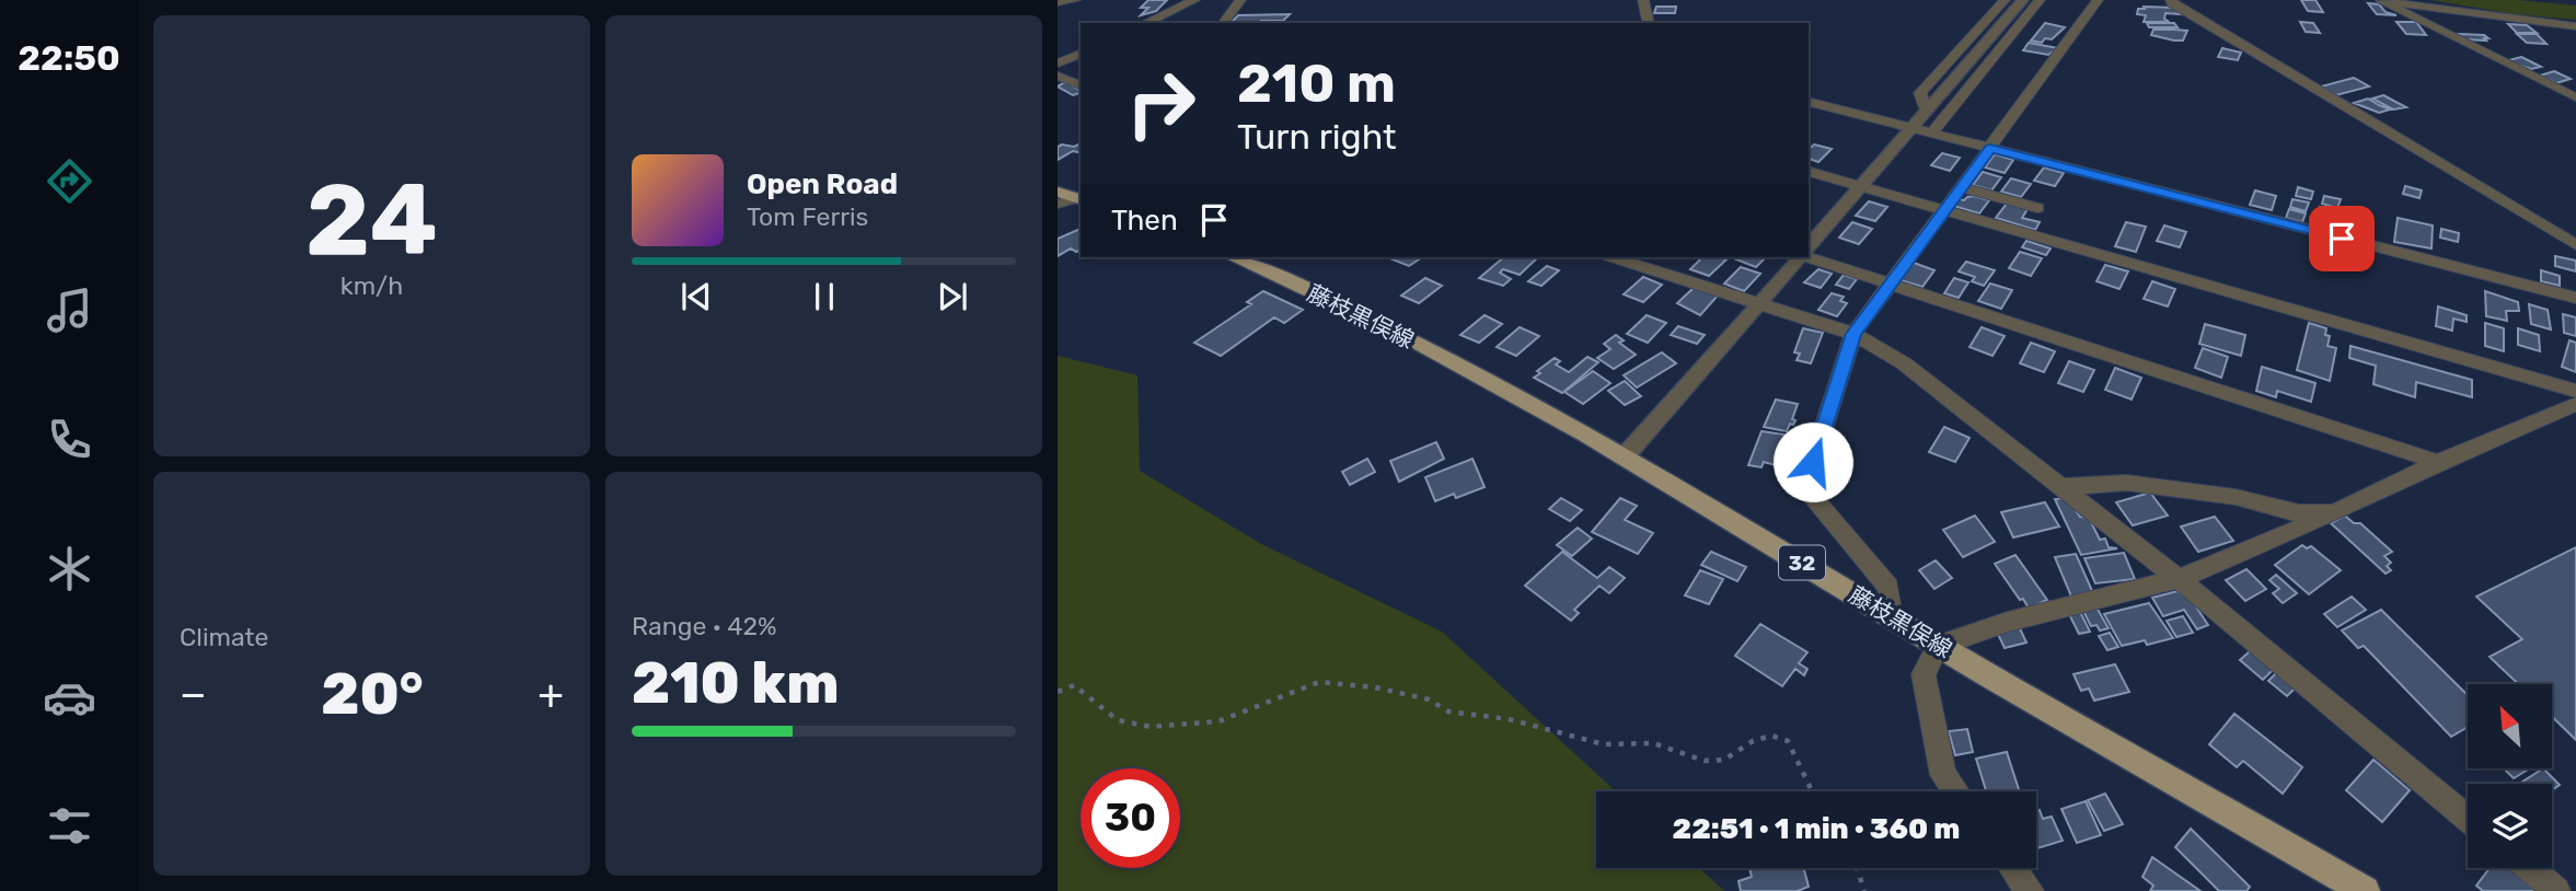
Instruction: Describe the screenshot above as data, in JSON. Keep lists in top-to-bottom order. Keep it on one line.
{"streets":{"main road":["藤枝黒俣線","32"]},"north":"top left","page":{"tabs":"22:50","tile":[["24","km/h"],"Climate",["Range · 42%","210 km"]],"turn":["210 m","Turn right"],"song":["Open Road","Tom Ferris"],"then":"Then","heat":["−","20°","+"],"limit":"30","trip":"22:51 · 1 min · 360 m"}}
